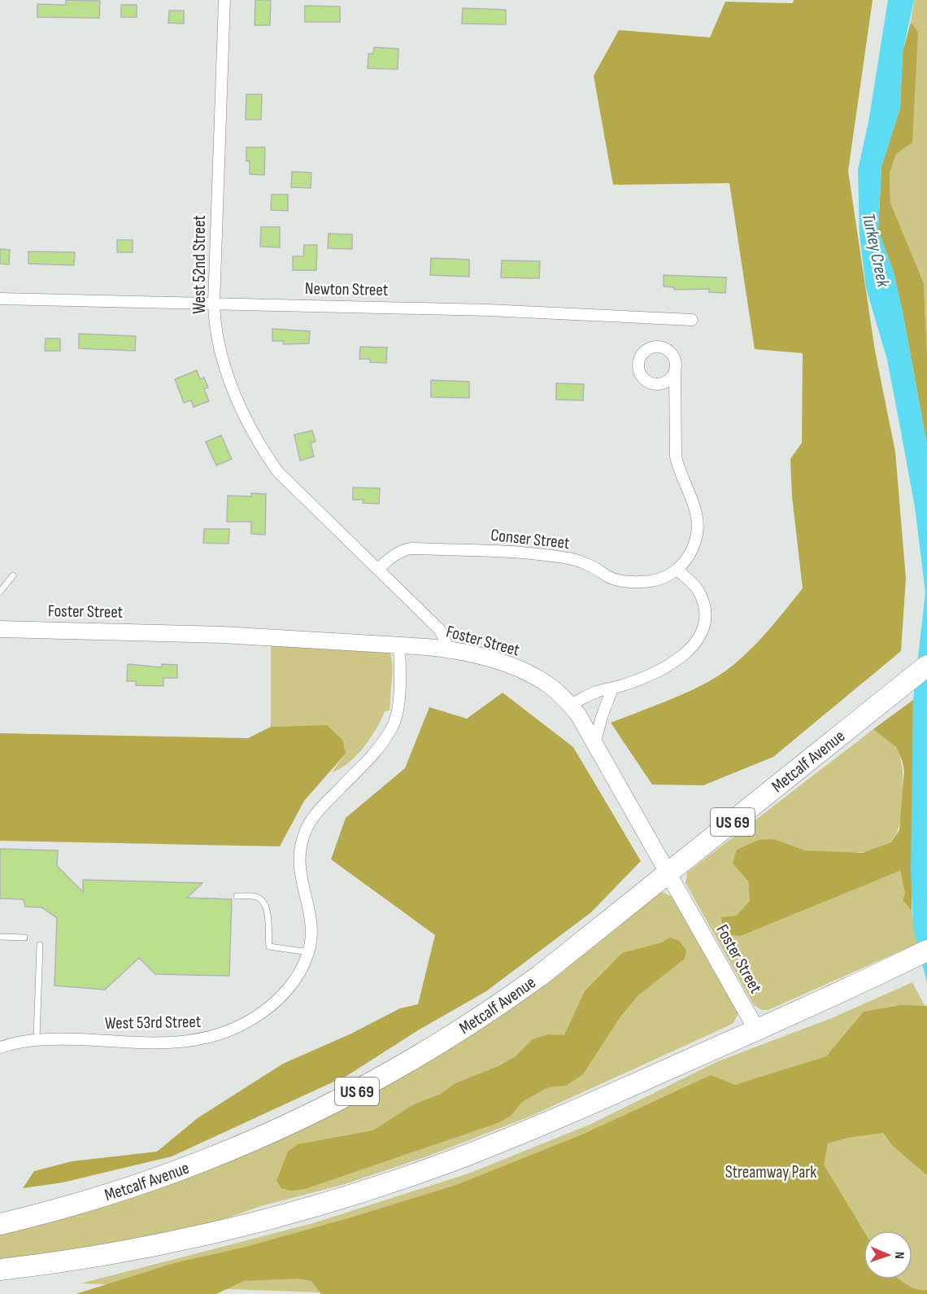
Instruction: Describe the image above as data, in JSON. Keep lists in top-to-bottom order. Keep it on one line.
{"streets":{"highway":["Metcalf Avenue","US 69"],"street":["West 52nd Street","Newton Street","Conser Street","Foster Street","West 53rd Street"]},"crossings":[["West 52nd Street","Newton Street"],["West 52nd Street","Conser Street"],["West 52nd Street","Foster Street"],["Foster Street","Metcalf Avenue"],["Foster Street","West 53rd Street"]],"water":["Turkey Creek"],"parks":["Streamway Park"],"north":"right"}
